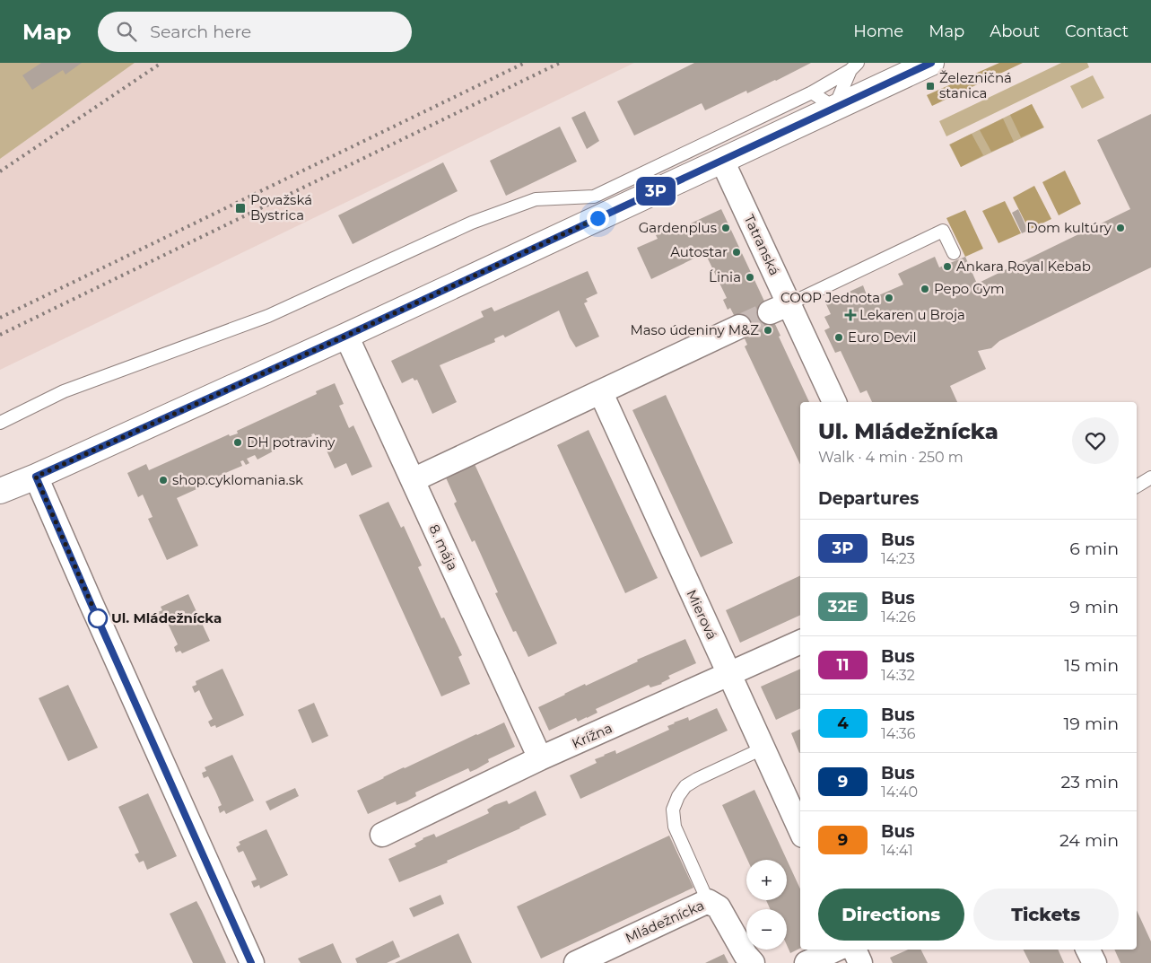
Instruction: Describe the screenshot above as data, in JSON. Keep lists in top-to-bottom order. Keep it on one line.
{"streets":{"street":["Tatranská","8. mája","Mierová","Krížna","Mládežnícka"]},"crossings":[["8. mája","Krížna"],["Mierová","Krížna"]],"places":{"transit":["Železničná stanica","Považská Bystrica"],"other":["Gardenplus","Dom kultúry","Autostar","Ankara Royal Kebab","Ĺinia","Pepo Gym","COOP Jednota","Maso údeniny M&Z","Euro Devil","DH potraviny","shop.cyklomania.sk","Ul. Mládežnícka"],"health":["Lekaren u Broja"]},"lines":["bus line 3P"],"page":{"header":"Map","search":"Search here","nav":["Home","Map","About","Contact"],"on_map":"3P","heading":[["Ul. Mládežnícka","Walk · 4 min · 250 m"],"Departures"],"list":[{"mark":"3P","name":"Bus","note":"14:23","value":"6 min"},{"mark":"32E","name":"Bus","note":"14:26","value":"9 min"},{"mark":"11","name":"Bus","note":"14:32","value":"15 min"},{"mark":"4","name":"Bus","note":"14:36","value":"19 min"},{"mark":"9","name":"Bus","note":"14:40","value":"23 min"},{"mark":"9","name":"Bus","note":"14:41","value":"24 min"}],"map_buttons":["+","−"],"buttons":["Directions","Tickets"]}}
